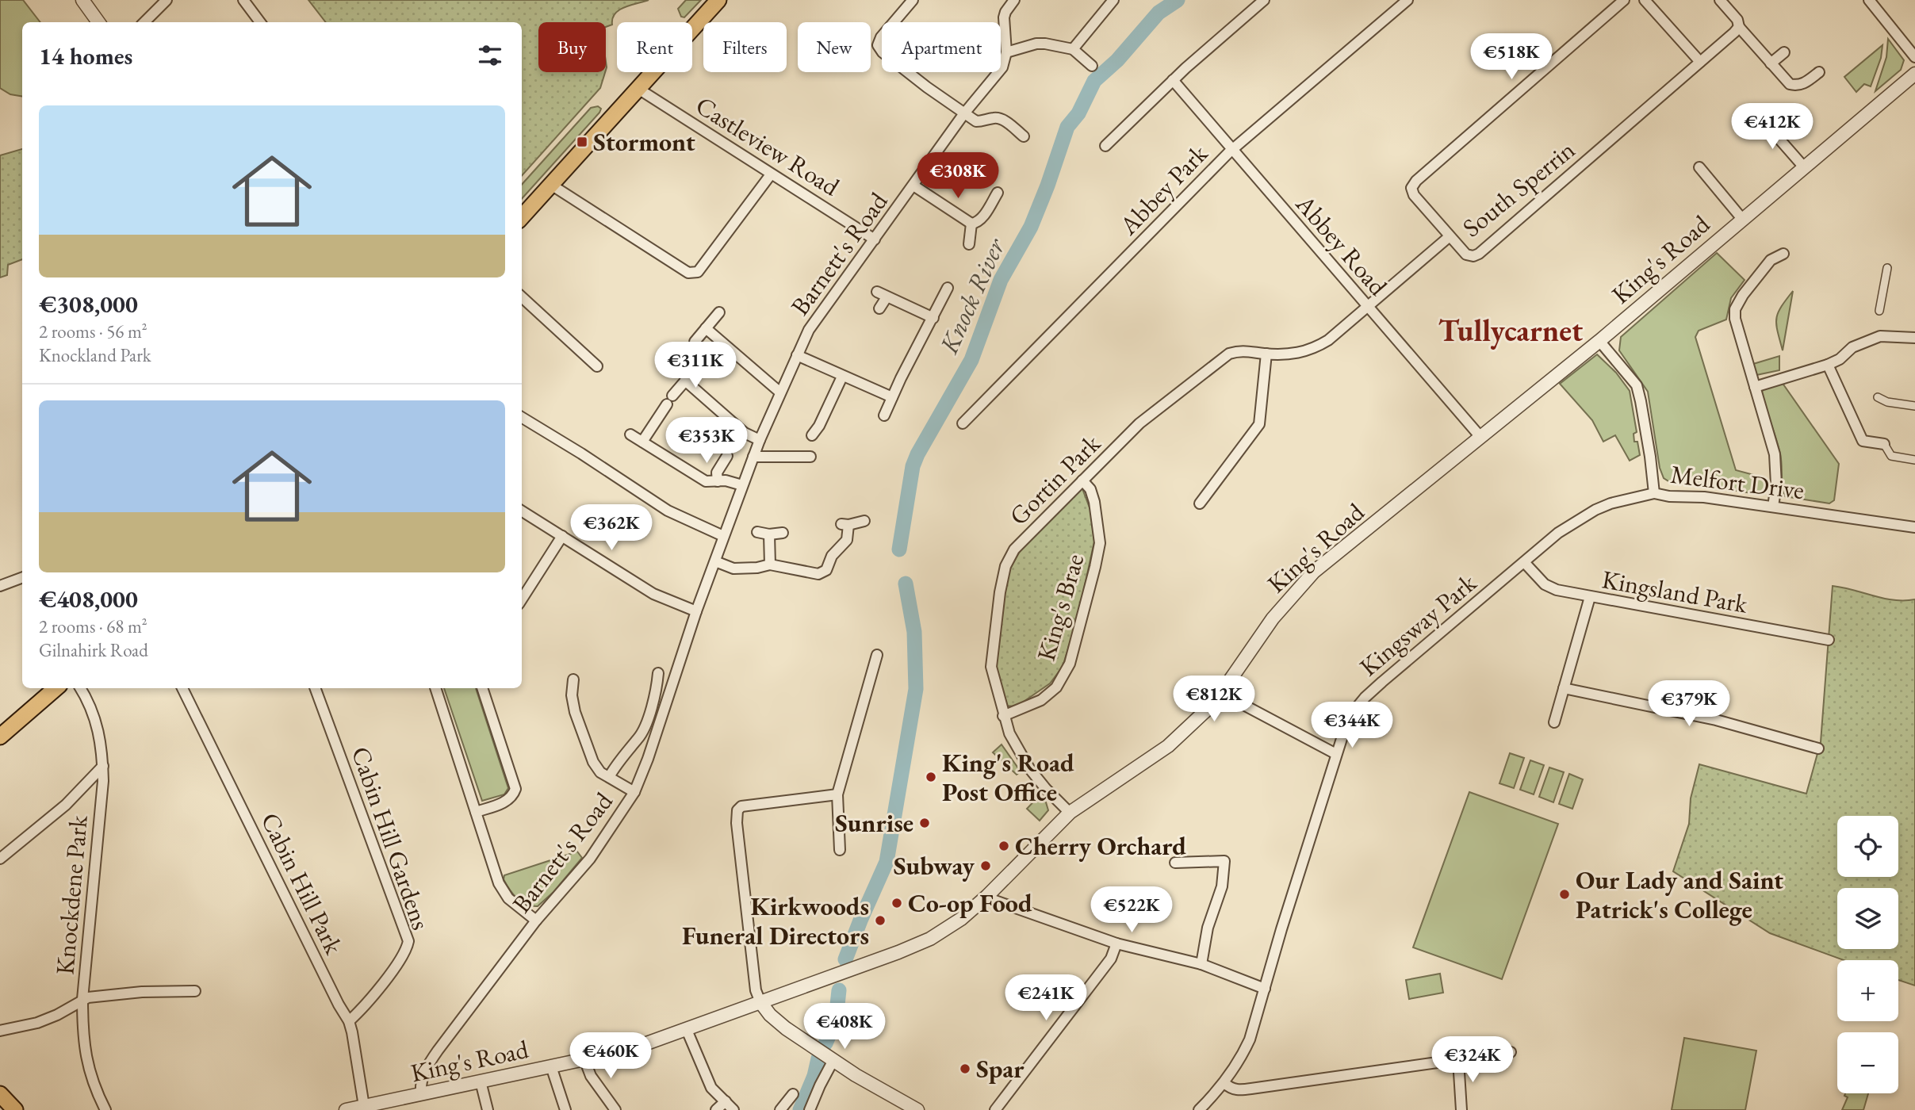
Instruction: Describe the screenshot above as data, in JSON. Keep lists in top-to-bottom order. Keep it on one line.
{"streets":{"street":["Castleview Road","South Sperrin","Abbey Park","Abbey Road","Barnett's Road","King's Road","Gortin Park","Melfort Drive","Kingsland Park","King's Brae","Kingsway Park","Cabin Hill Gardens","Cabin Hill Park","Knockdene Park"]},"crossings":[["Castleview Road","Barnett's Road"],["South Sperrin","Gortin Park"],["Abbey Park","Abbey Road"],["Abbey Road","King's Road"],["Abbey Road","Gortin Park"],["Barnett's Road","King's Road"],["King's Road","Gortin Park"],["King's Road","Melfort Drive"],["King's Road","Cabin Hill Park"],["Gortin Park","King's Brae"],["Melfort Drive","Kingsway Park"],["Kingsland Park","Kingsway Park"],["Cabin Hill Gardens","Cabin Hill Park"]],"districts":["Tullycarnet"],"water":["Knock River"],"places":{"transit":["Stormont"],"other":["King's Road Post Office","Sunrise","Cherry Orchard","Subway","Our Lady and Saint Patrick's College","Co-op Food","Kirkwoods Funeral Directors","Spar"]},"page":{"chip":["Buy","Rent","Filters","New","Apartment"],"heading":"14 homes","price":["€518K","€412K","€308K","€311K","€353K","€362K","€812K","€379K","€344K","€522K","€241K","€408K","€460K","€324K"],"list":[{"name":"€308,000","note":"2 rooms · 56 m² · Knockland Park"},{"name":"€408,000","note":"2 rooms · 68 m² · Gilnahirk Road"}],"map_buttons":["+","−"]}}
